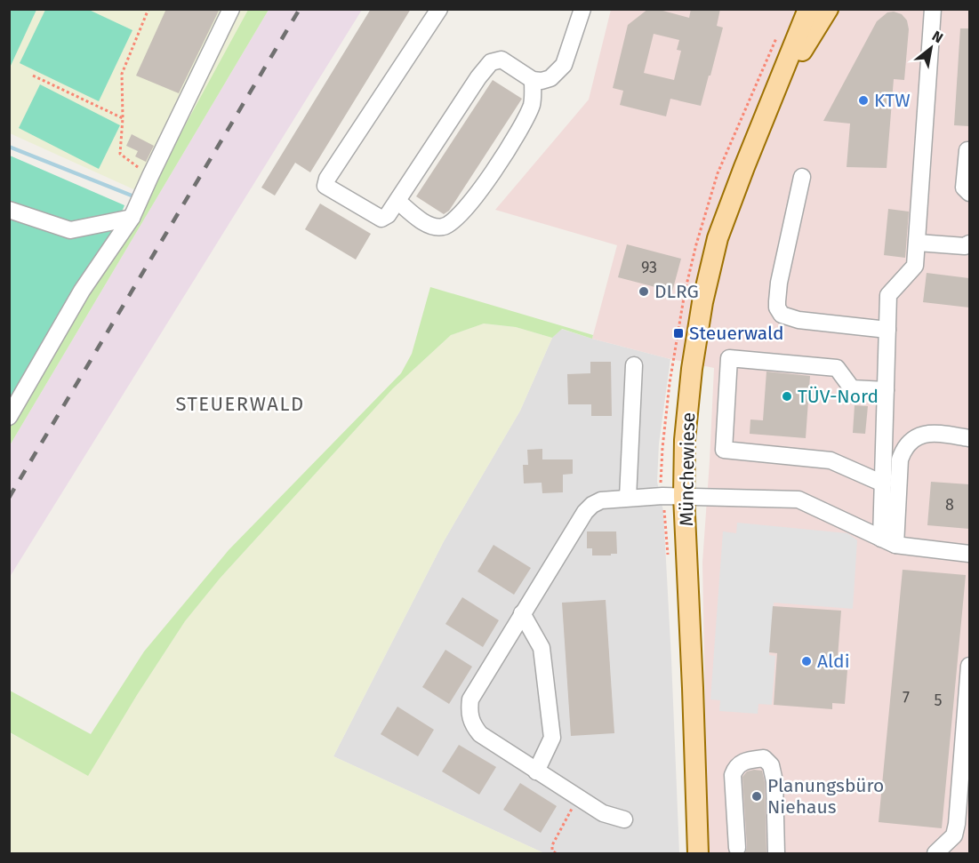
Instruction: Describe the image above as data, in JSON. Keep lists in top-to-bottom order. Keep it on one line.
{"streets":{"main road":["Münchewiese"]},"districts":["STEUERWALD"],"places":{"other":["KTW","DLRG","TÜV-Nord","Aldi","Planungsbüro Niehaus"],"transit":["Steuerwald"]},"house_numbers":["93","8","7","5"],"north":"top right"}
